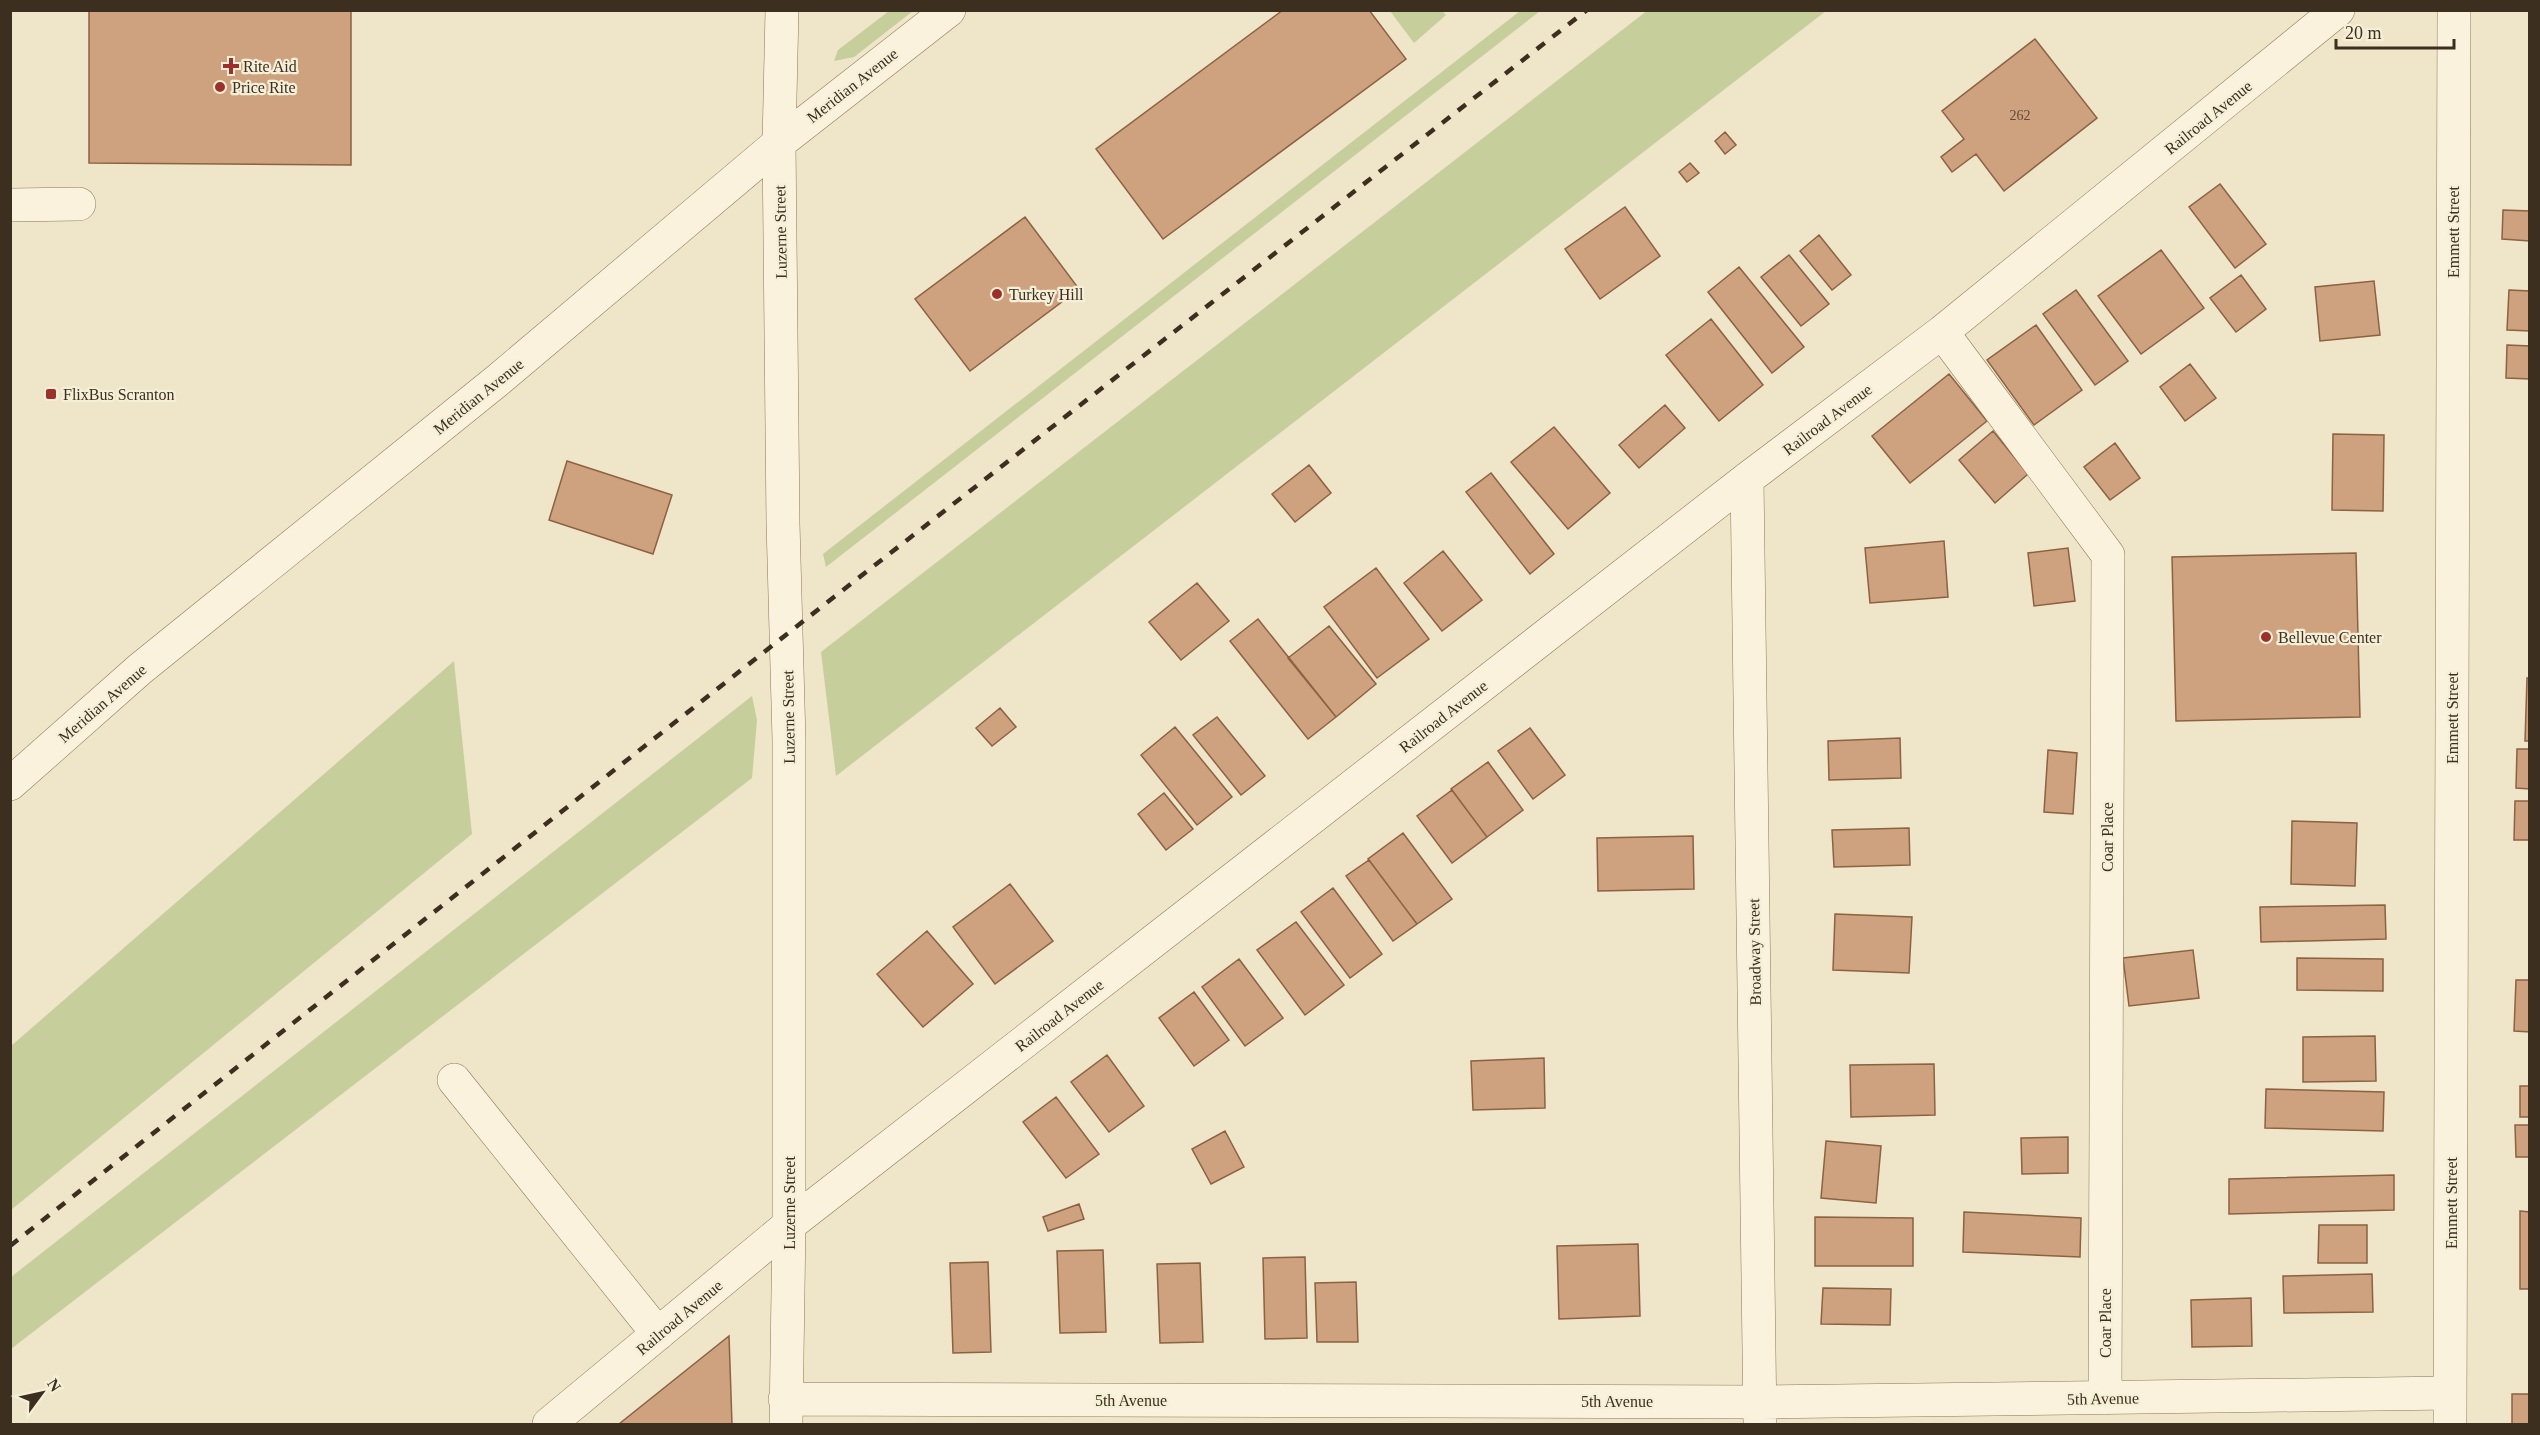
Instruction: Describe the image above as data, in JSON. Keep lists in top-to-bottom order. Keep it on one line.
{"streets":{"street":["Meridian Avenue","Railroad Avenue","Luzerne Street","Emmett Street","Coar Place","Broadway Street","5th Avenue"]},"crossings":[["Meridian Avenue","Luzerne Street"],["Railroad Avenue","Luzerne Street"],["Railroad Avenue","Coar Place"],["Railroad Avenue","Broadway Street"],["Luzerne Street","5th Avenue"],["Emmett Street","5th Avenue"],["Coar Place","5th Avenue"],["Broadway Street","5th Avenue"]],"places":{"health":["Rite Aid"],"other":["Price Rite","Turkey Hill","Bellevue Center"],"transit":["FlixBus Scranton"]},"house_numbers":["262"],"scale_bar":"20 m","north":"top right"}
